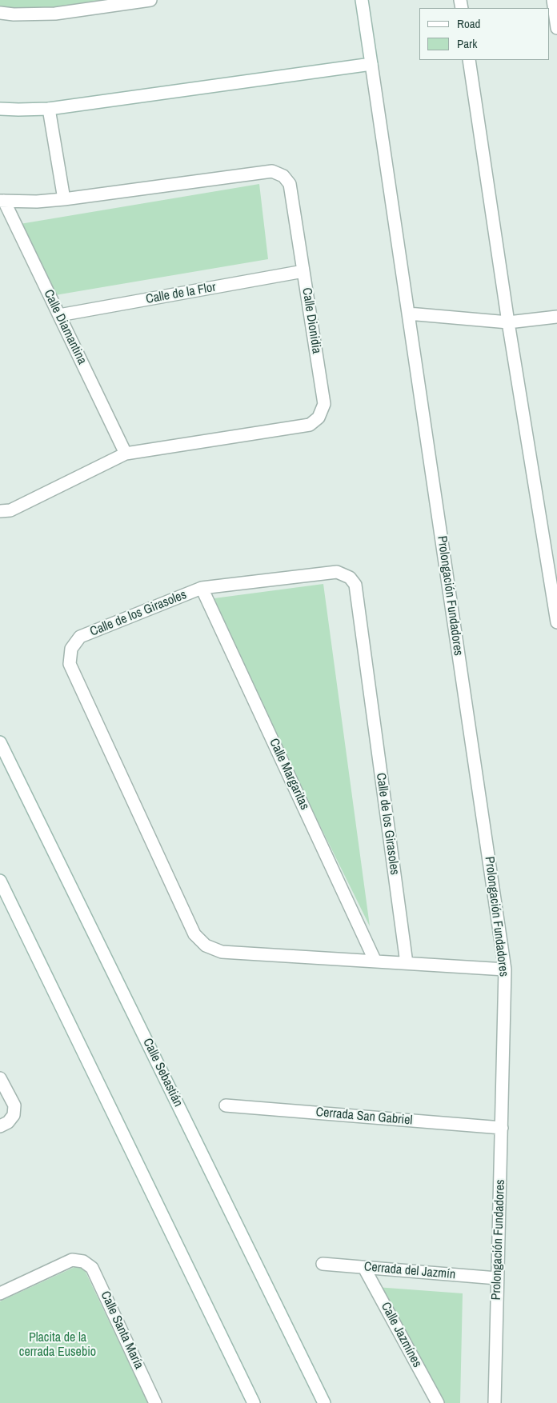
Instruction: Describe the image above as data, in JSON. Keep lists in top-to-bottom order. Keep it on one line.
{"streets":{"street":["Calle de la Flor","Calle Dionidia","Calle Diamantina","Prolongación Fundadores","Calle de los Girasoles","Calle Margaritas","Calle Sebastián","Cerrada San Gabriel","Cerrada del Jazmín","Calle Santa María","Calle Jazmínes"]},"crossings":[["Calle de la Flor","Calle Dionidia"],["Calle de la Flor","Calle Diamantina"],["Calle Dionidia","Calle Diamantina"],["Prolongación Fundadores","Calle de los Girasoles"],["Prolongación Fundadores","Cerrada San Gabriel"],["Prolongación Fundadores","Cerrada del Jazmín"],["Calle de los Girasoles","Calle Margaritas"],["Cerrada del Jazmín","Calle Jazmínes"]],"parks":["Placita de la cerrada Eusebio"],"legend":["Road","Park"]}
